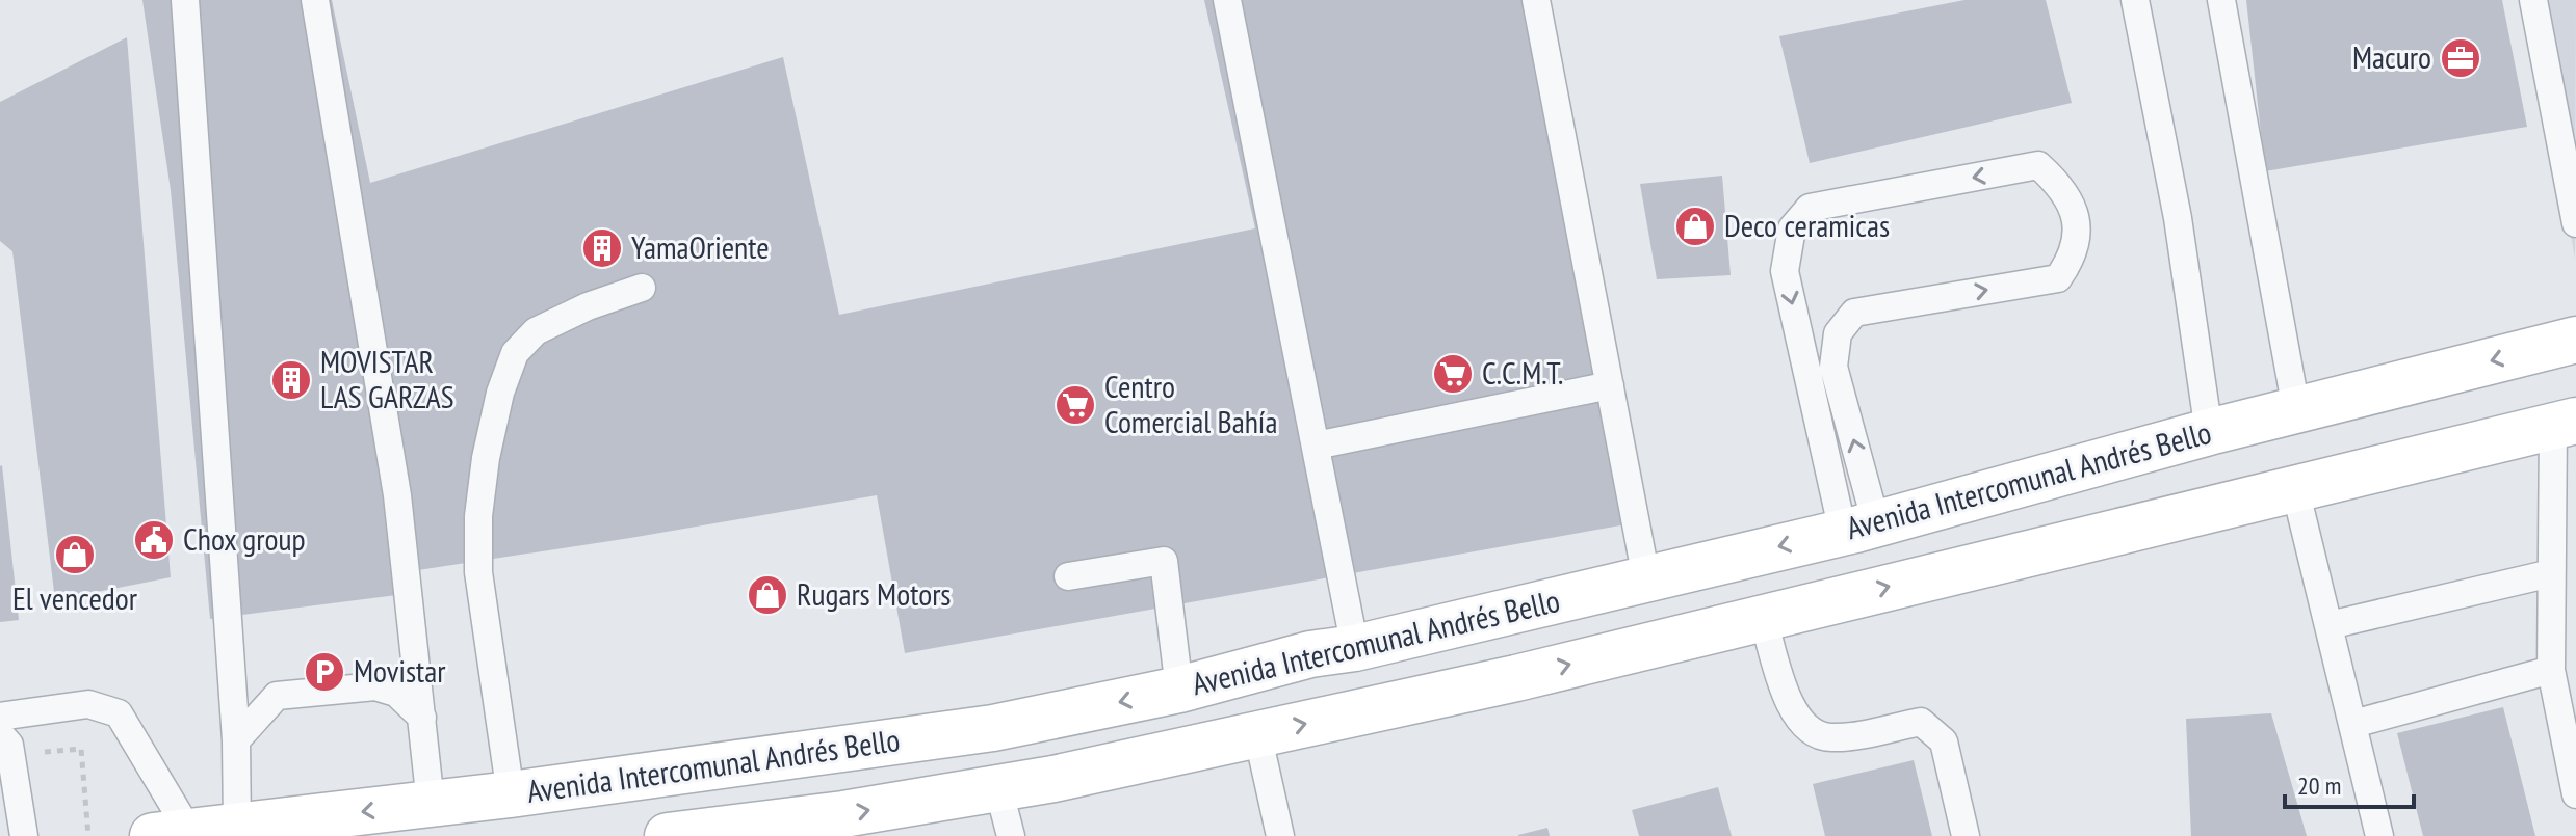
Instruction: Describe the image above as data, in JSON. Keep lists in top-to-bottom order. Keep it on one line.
{"streets":{"main road":["Avenida Intercomunal Andrés Bello"]},"places":{"office":["Macuro"],"shop":["Deco ceramicas","El vencedor","Rugars Motors"],"building":["YamaOriente","MOVISTAR LAS GARZAS"],"supermarket":["C.C.M.T.","Centro Comercial Bahía"],"public building":["Chox group"],"parking":["Movistar"]},"scale_bar":"20 m"}
